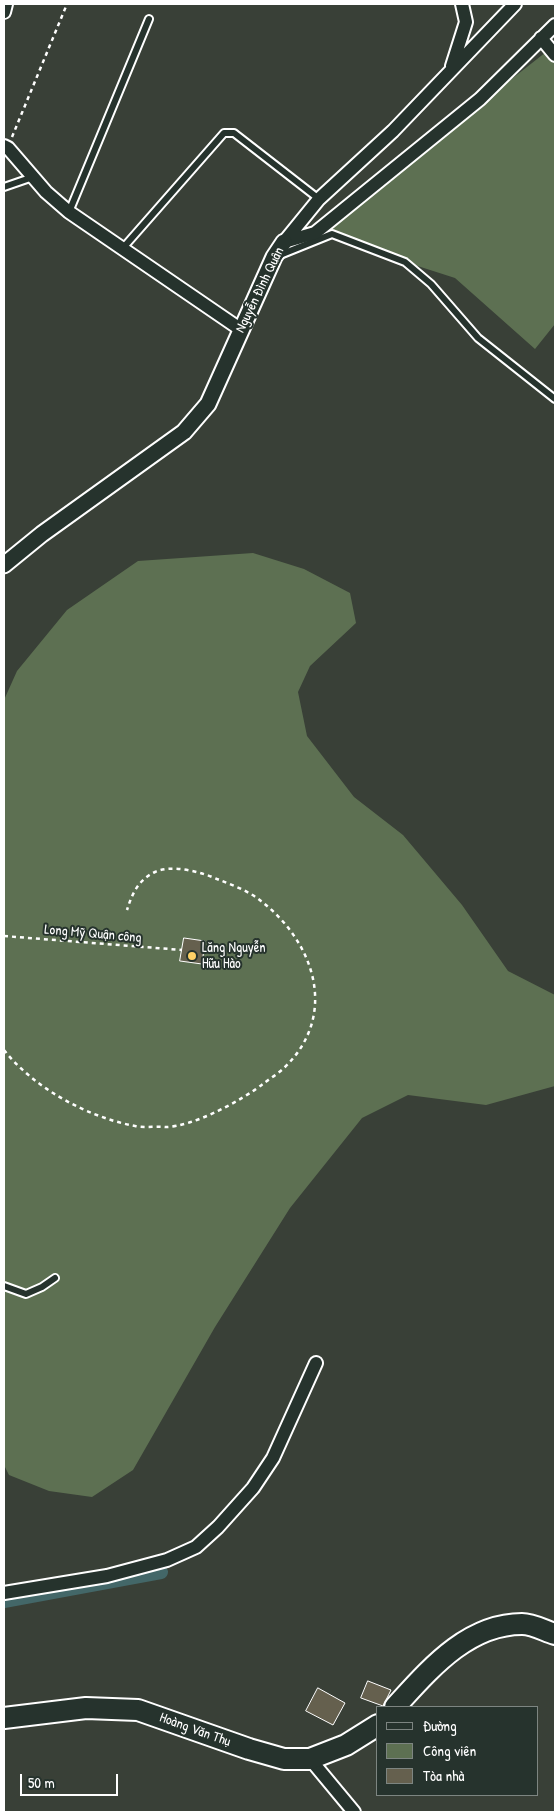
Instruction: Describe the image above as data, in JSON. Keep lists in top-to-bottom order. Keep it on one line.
{"streets":{"main road":["Hoàng Văn Thụ"],"street":["Nguyễn Đình Quân"],"path":["Long Mỹ Quận công"]},"places":["Lăng Nguyễn Hữu Hào"],"legend":["Đường","Công viên","Tòa nhà"],"scale_bar":"50 m"}
